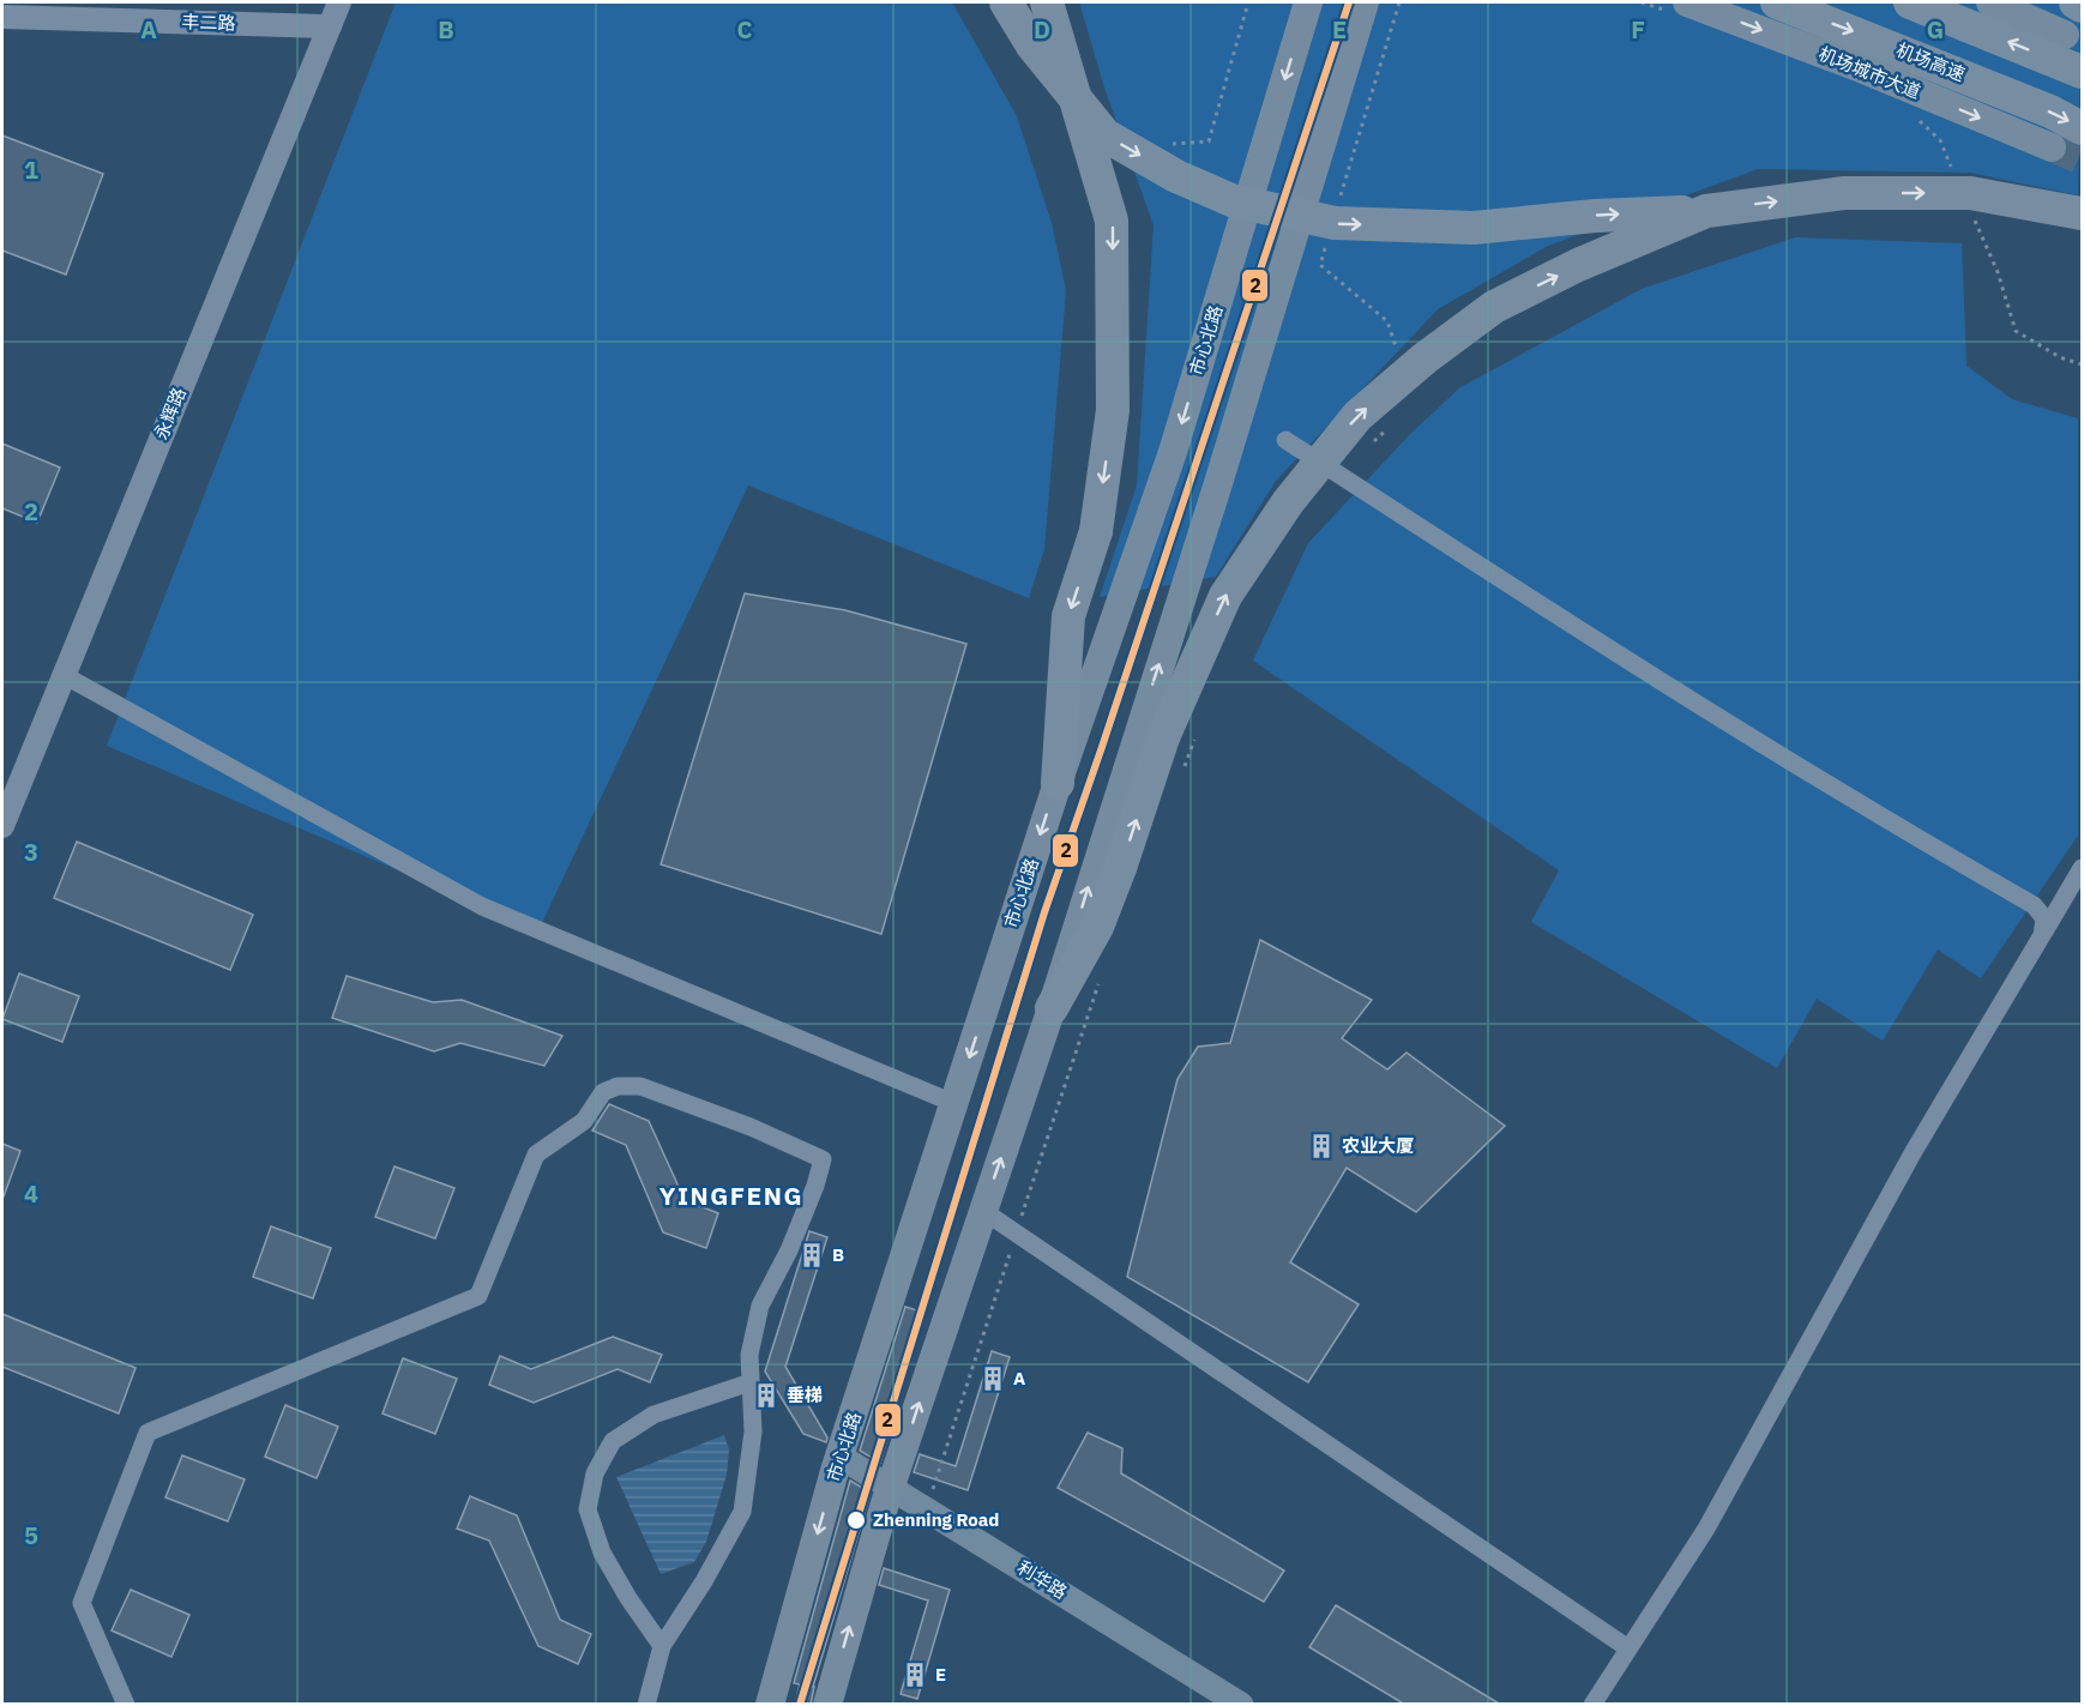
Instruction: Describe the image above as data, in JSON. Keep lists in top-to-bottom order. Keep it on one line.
{"streets":{"highway":["机场高速"],"main road":["机场城市大道","市心北路","利华路"],"street":["丰二路","永辉路"]},"crossings":[["丰二路","永辉路"],["市心北路","利华路"]],"one_way":["机场城市大道"],"districts":["YINGFENG"],"places":{"building":["农业大厦","B","A","垂梯","E"],"other":["Zhenning Road"]},"lines":["transit line 2"],"grid":{"columns":["A","B","C","D","E","F","G"],"rows":["1","2","3","4","5"]}}
